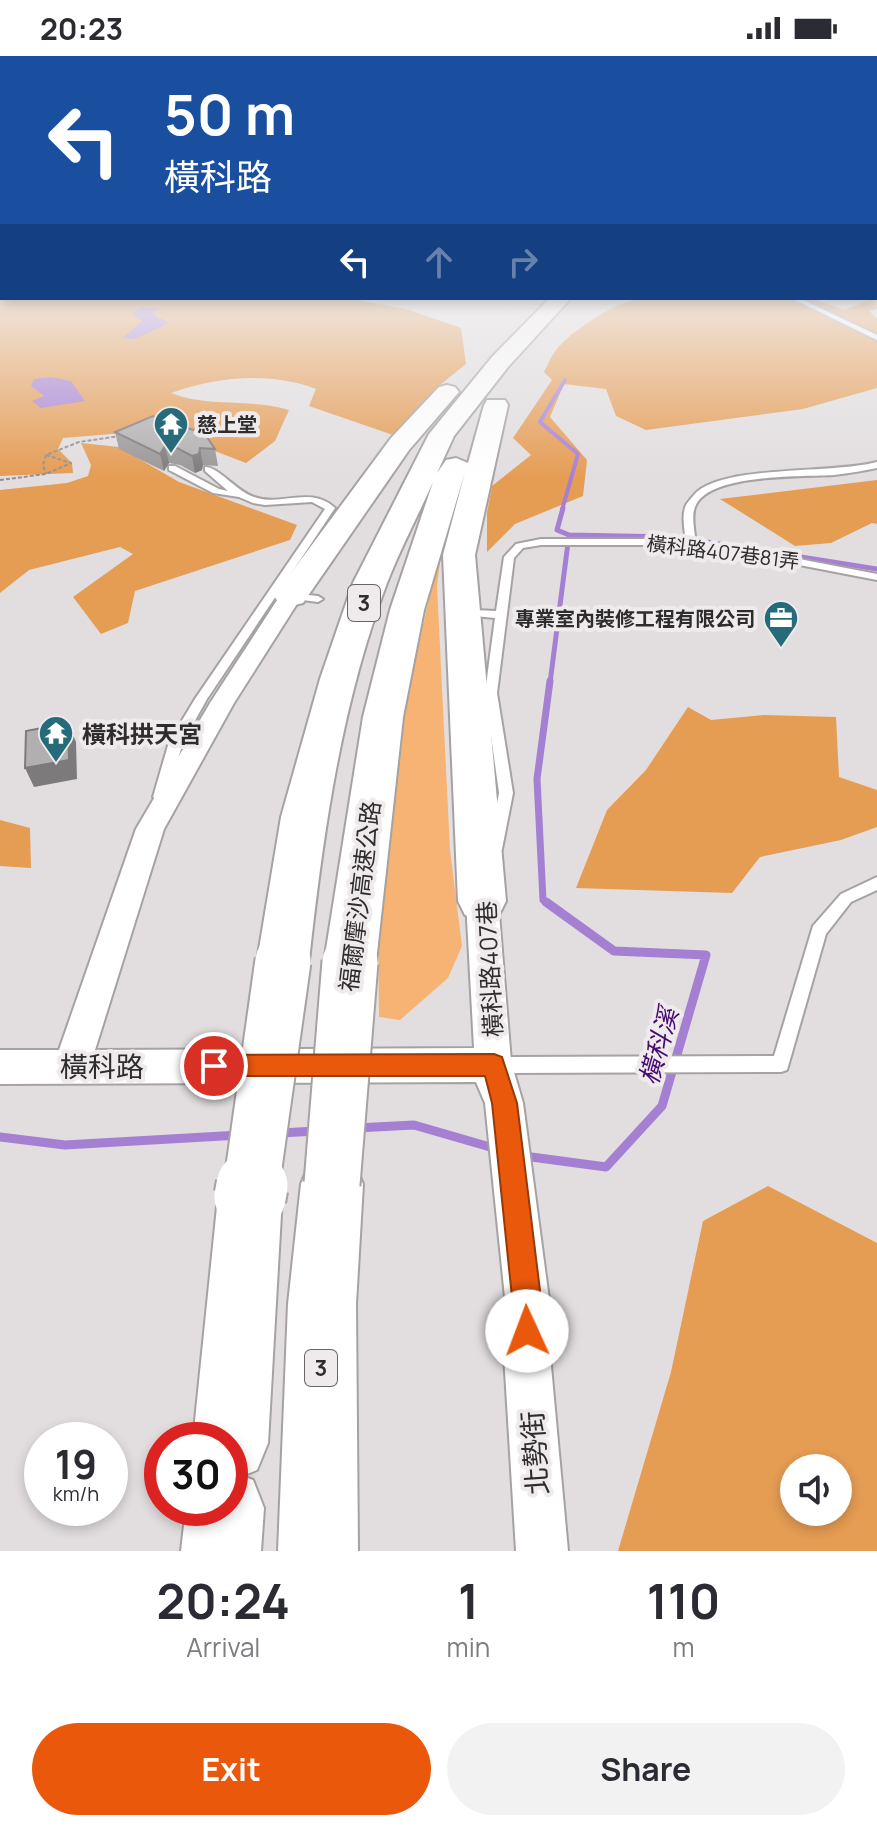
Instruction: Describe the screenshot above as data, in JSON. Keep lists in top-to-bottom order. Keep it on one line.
{"streets":{"highway":["3","福爾摩沙高速公路"],"street":["橫科路407巷","橫科路","北勢街"],"lane":["橫科路407巷81弄"]},"crossings":[["橫科路407巷81弄","橫科路407巷"],["橫科路407巷","橫科路"],["橫科路407巷","北勢街"],["橫科路","北勢街"]],"water":["橫科溪"],"places":{"temple":["慈上堂","橫科拱天宮"],"office":["專業室內裝修工程有限公司"]},"page":{"status":"20:23","turn":["50 m","橫科路"],"speed":"19 km/h","limit":"30","eta":["20:24","Arrival","1","min","110","m"],"buttons":["Exit","Share"]}}
